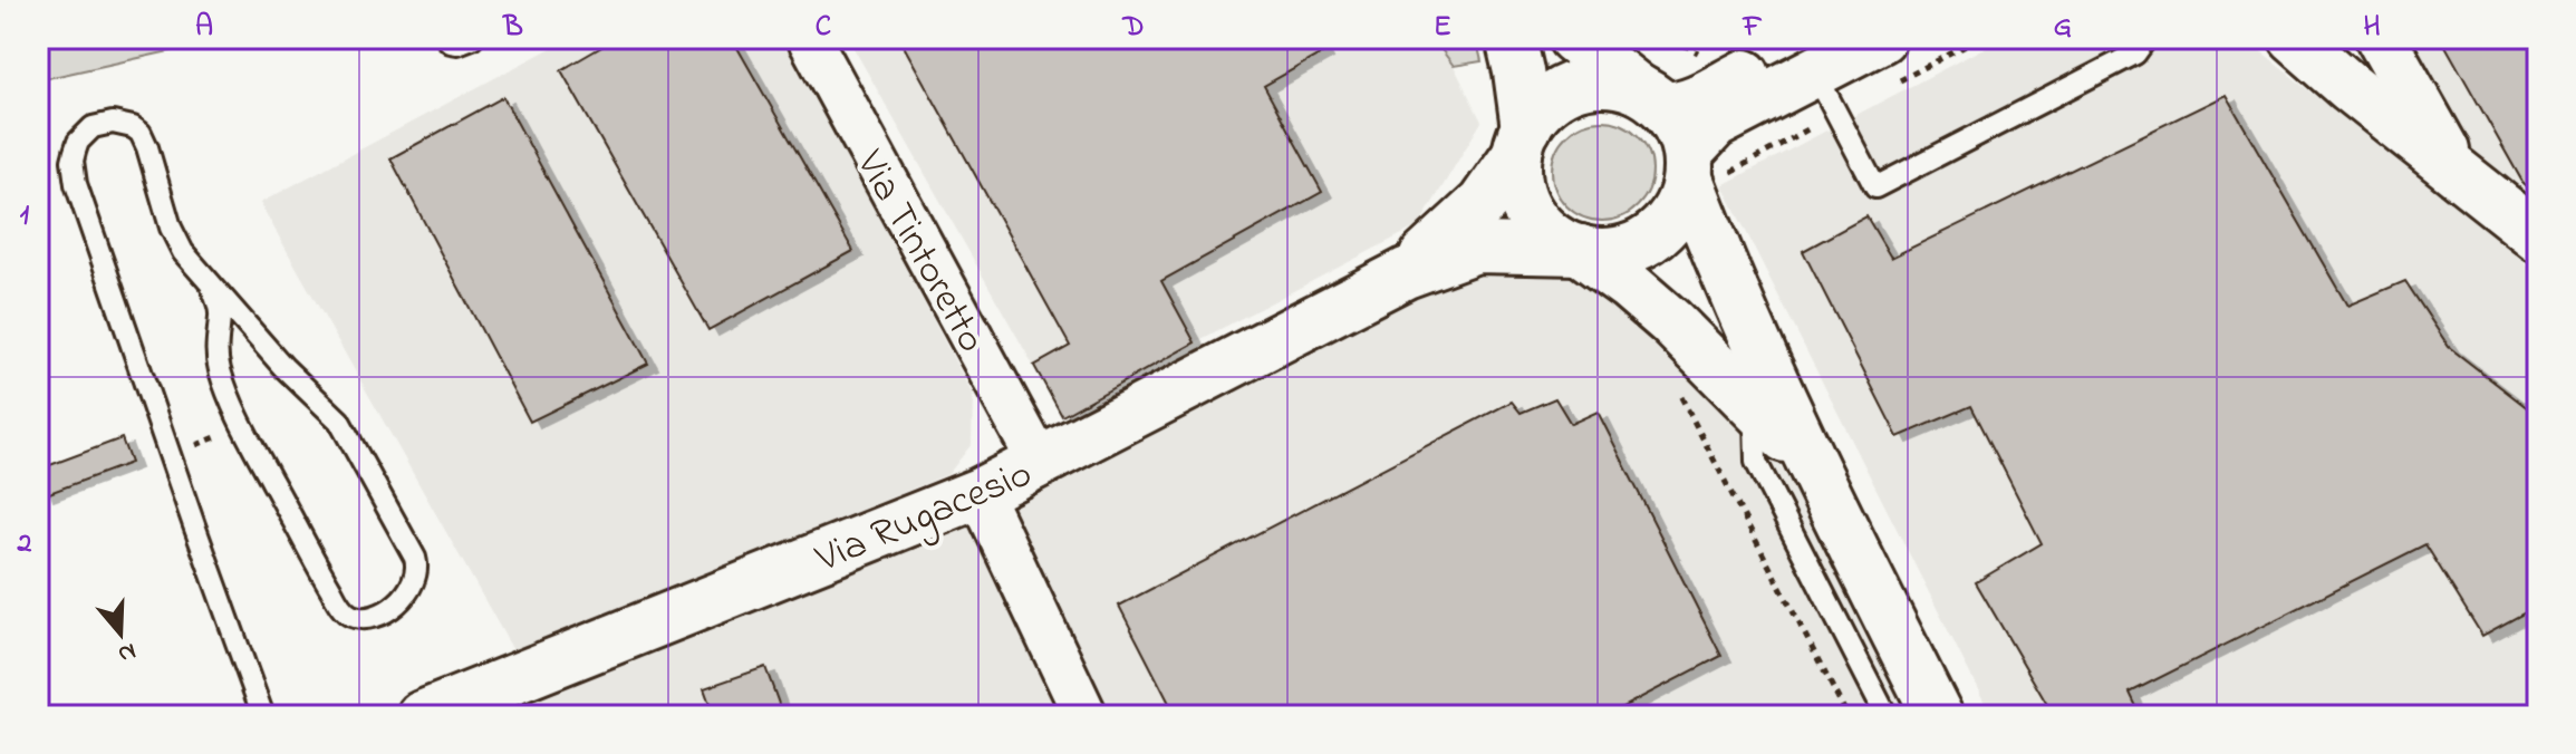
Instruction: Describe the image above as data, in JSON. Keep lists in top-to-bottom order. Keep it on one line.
{"streets":{"main road":["Via Rugacesio"],"street":["Via Tintoretto"]},"crossings":[["Via Tintoretto","Via Rugacesio"]],"north":"bottom","grid":{"columns":["A","B","C","D","E","F","G","H"],"rows":["1","2"]}}
